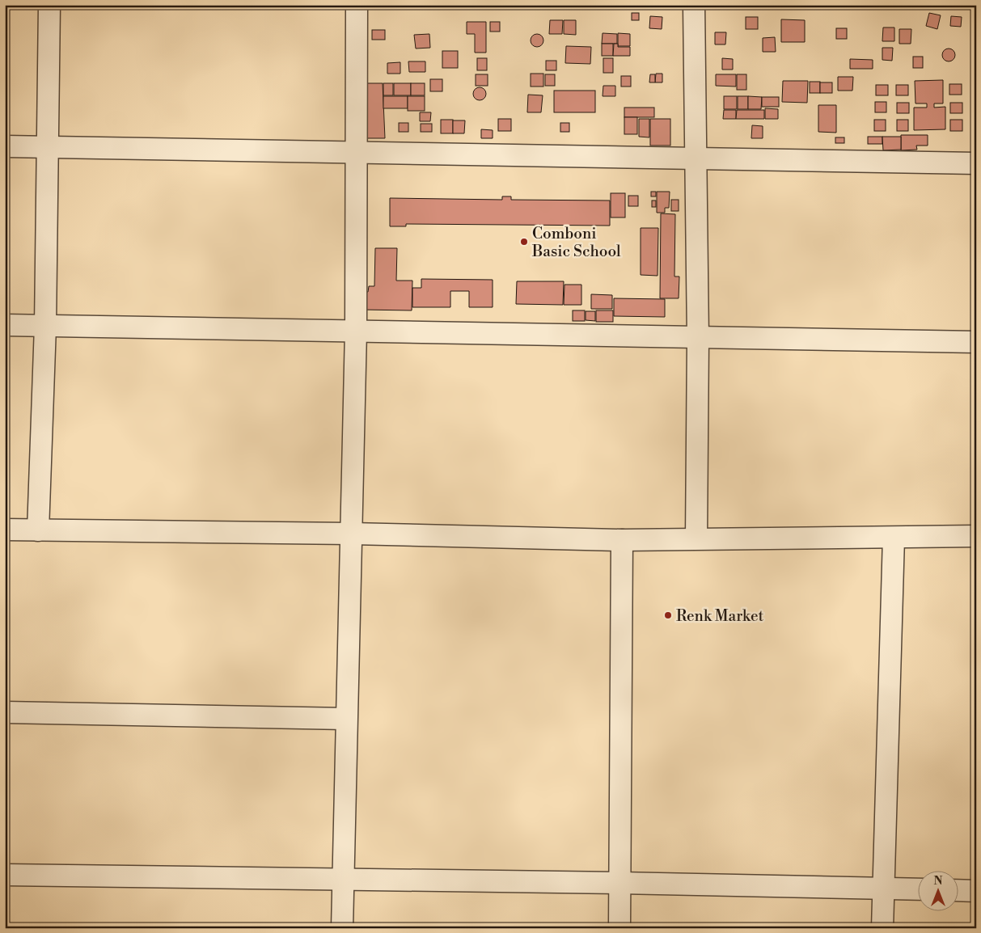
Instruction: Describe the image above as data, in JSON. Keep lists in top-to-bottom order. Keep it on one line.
{"places":["Comboni Basic School","Renk Market"],"north":"top"}
